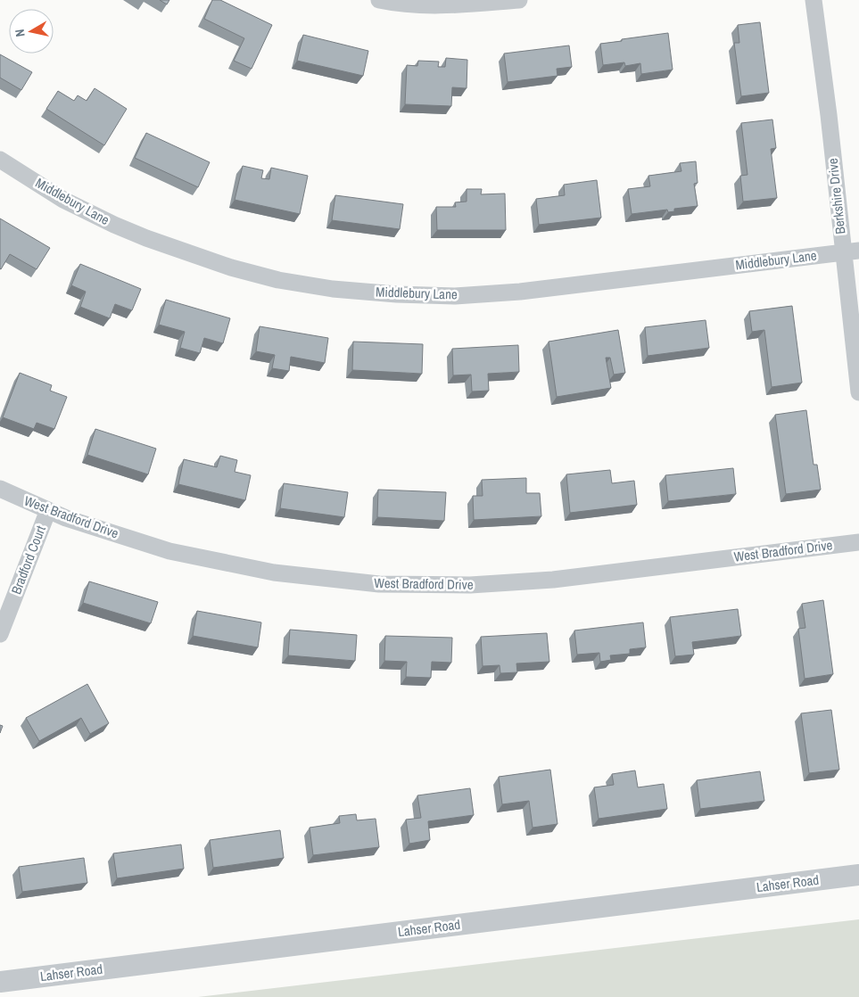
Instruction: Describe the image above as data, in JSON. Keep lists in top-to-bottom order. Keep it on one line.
{"streets":{"street":["Berkshire Drive","Middlebury Lane","West Bradford Drive","Bradford Court","Lahser Road"]},"crossings":[["Berkshire Drive","Middlebury Lane"],["West Bradford Drive","Bradford Court"]],"north":"left"}
